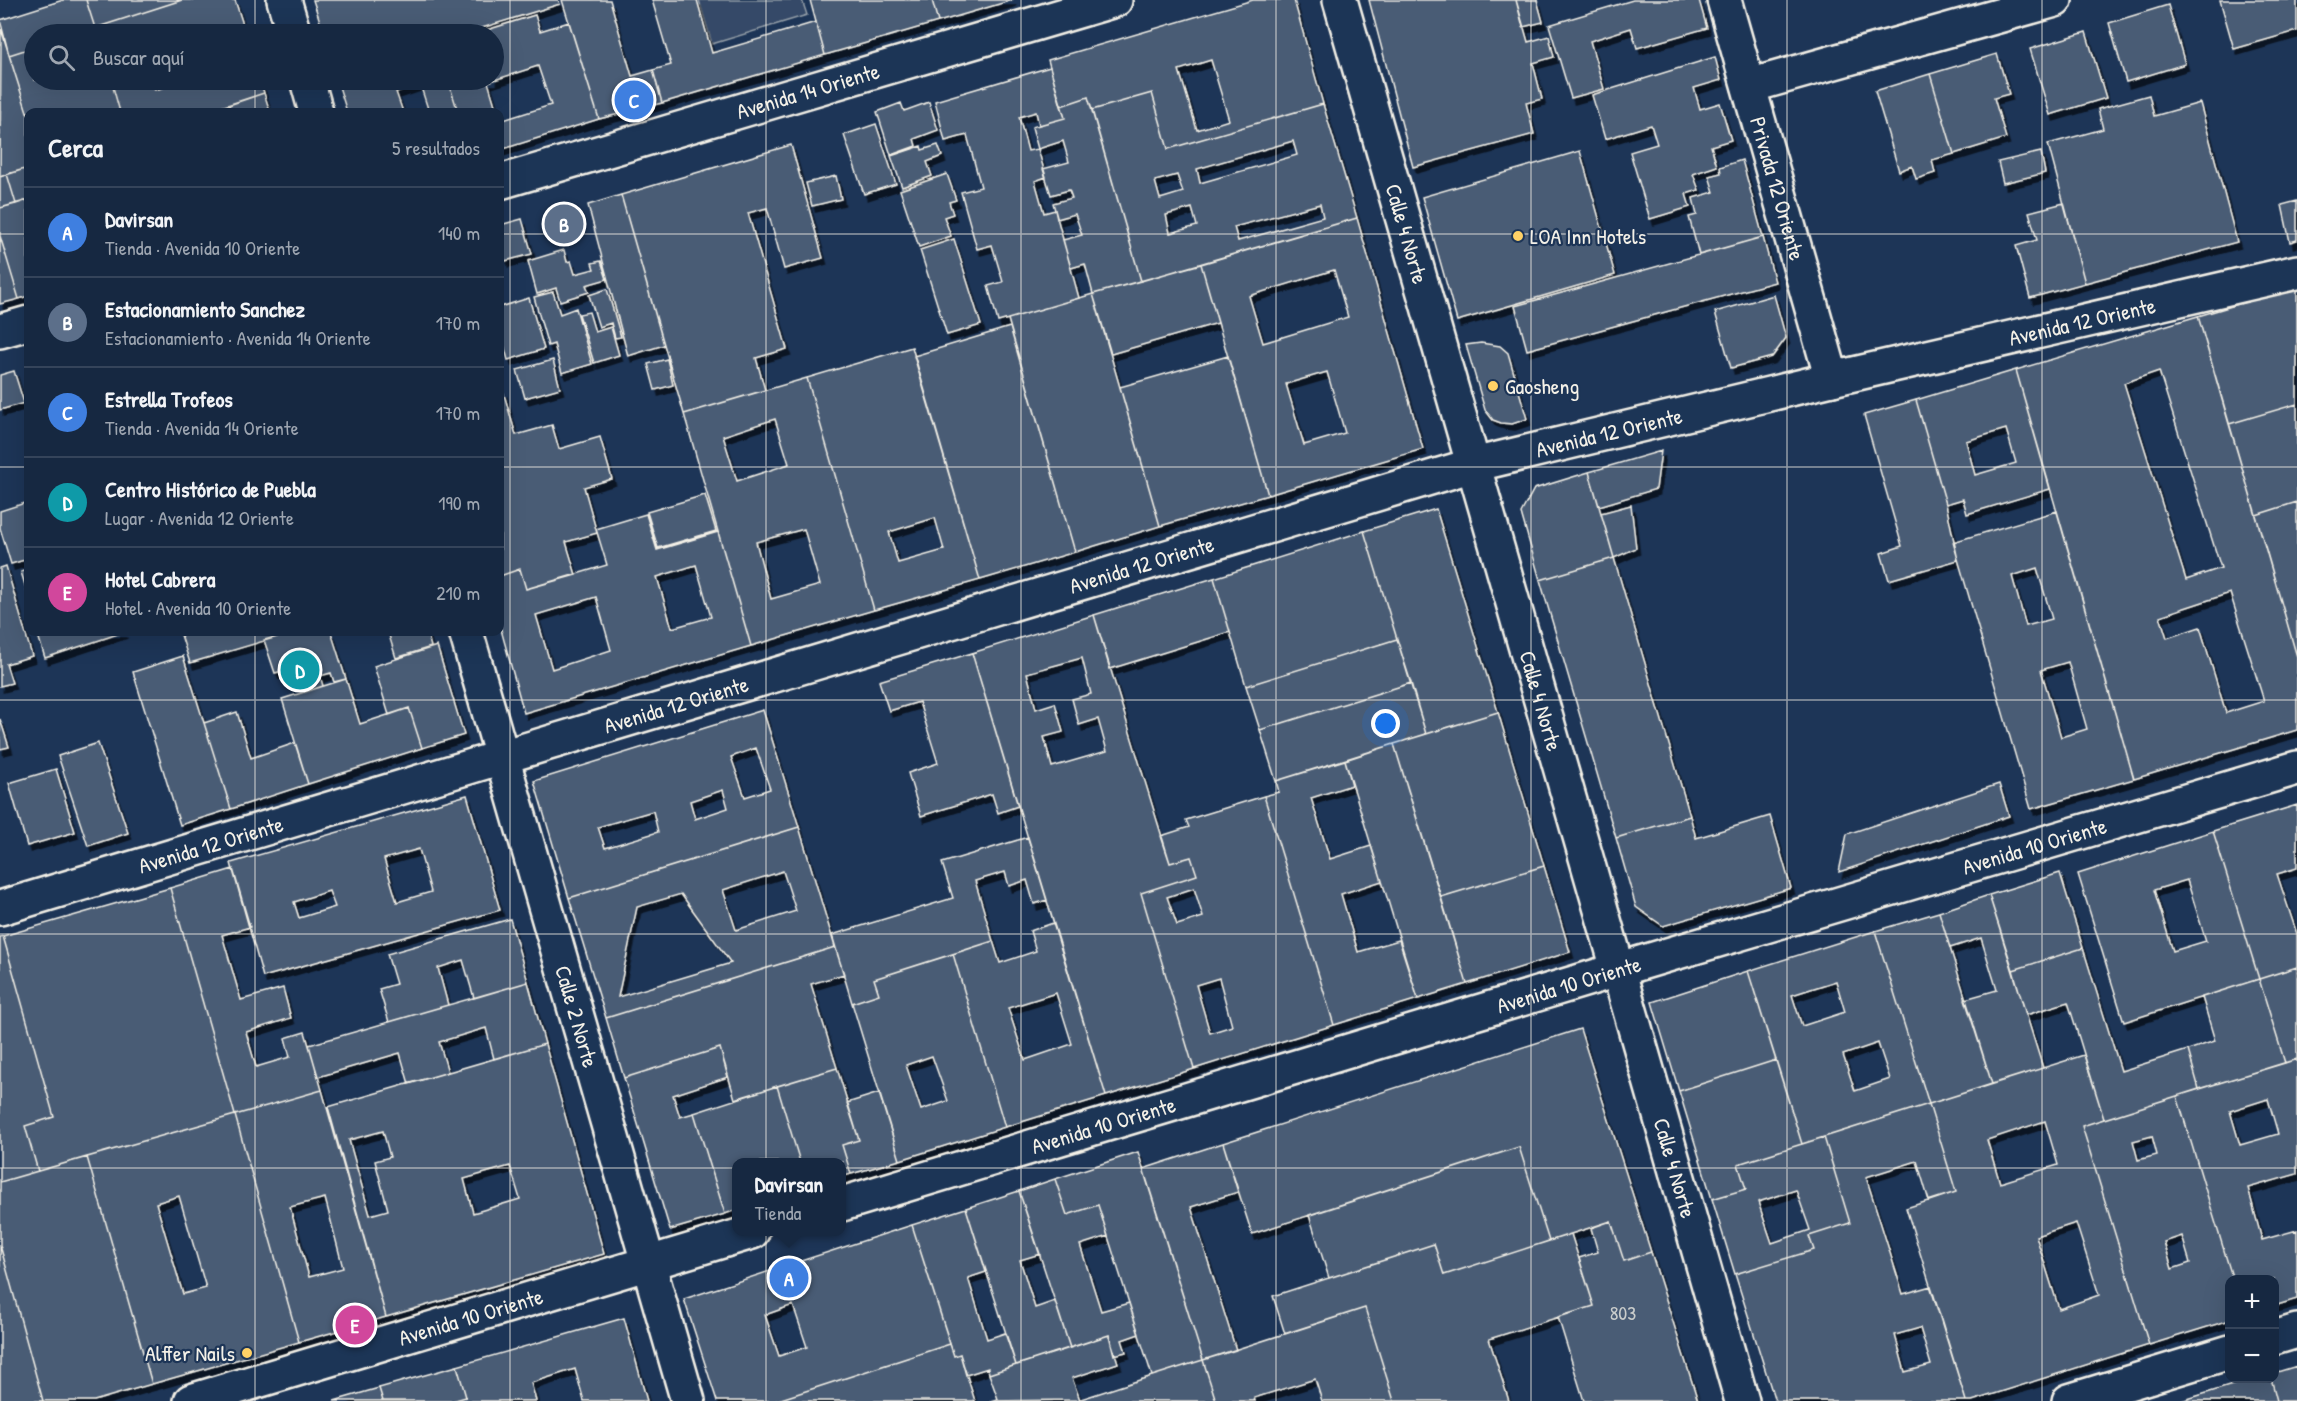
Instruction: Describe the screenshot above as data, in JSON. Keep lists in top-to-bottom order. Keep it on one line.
{"streets":{"main road":["Avenida 14 Oriente","Privada 12 Oriente","Calle 4 Norte","Avenida 12 Oriente","Avenida 10 Oriente","Calle 2 Norte"]},"crossings":[["Privada 12 Oriente","Avenida 12 Oriente"],["Calle 4 Norte","Avenida 12 Oriente"],["Calle 4 Norte","Avenida 10 Oriente"],["Avenida 12 Oriente","Calle 2 Norte"],["Avenida 10 Oriente","Calle 2 Norte"]],"places":["LOA Inn Hotels","Gaosheng","Alffer Nails"],"house_numbers":["803"],"page":{"search":"Buscar aquí","pins":["C","B","D","A","E"],"heading":["Cerca","5 resultados"],"list":[{"mark":"A","name":"Davirsan","note":"Tienda · Avenida 10 Oriente","value":"140 m"},{"mark":"B","name":"Estacionamiento Sanchez","note":"Estacionamiento · Avenida 14 Oriente","value":"170 m"},{"mark":"C","name":"Estrella Trofeos","note":"Tienda · Avenida 14 Oriente","value":"170 m"},{"mark":"D","name":"Centro Histórico de Puebla","note":"Lugar · Avenida 12 Oriente","value":"190 m"},{"mark":"E","name":"Hotel Cabrera","note":"Hotel · Avenida 10 Oriente","value":"210 m"}],"popup":["Davirsan","Tienda"],"map_buttons":["+","−"]}}
